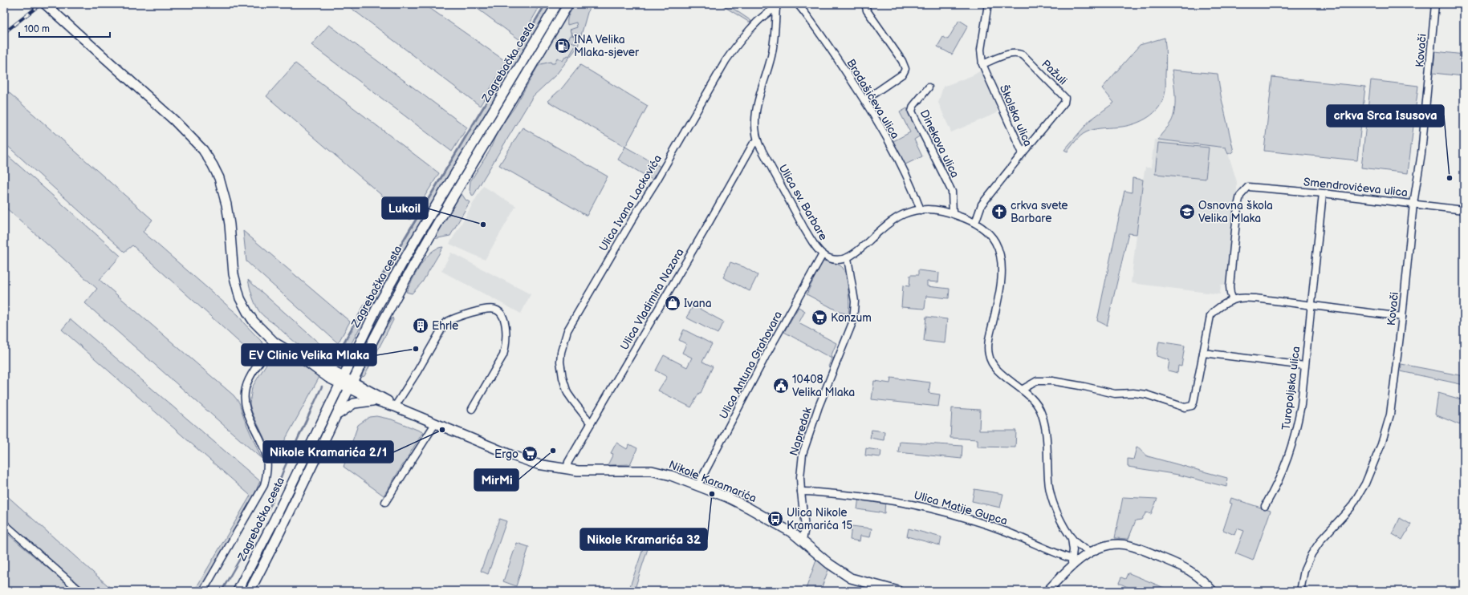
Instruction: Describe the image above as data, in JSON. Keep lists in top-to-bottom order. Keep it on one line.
{"streets":{"main road":["Zagrebačka cesta","Nikole Karamarića"],"street":["Kovači","Pažuli","Bradašićeva ulica","Školska ulica","Dinekova ulica","Smendrovićeva ulica","Ulica sv. Barbare","Ulica Ivana Lackovića","Ulica Vladimira Nazora","Ulica Antuna Grahovara","Turopoljska ulica","Napredak","Ulica Matije Gupca"]},"crossings":[["Kovači","Smendrovićeva ulica"],["Pažuli","Školska ulica"],["Smendrovićeva ulica","Turopoljska ulica"],["Ulica sv. Barbare","Ulica Ivana Lackovića"],["Ulica sv. Barbare","Ulica Vladimira Nazora"],["Ulica sv. Barbare","Ulica Antuna Grahovara"],["Ulica sv. Barbare","Napredak"],["Ulica Ivana Lackovića","Ulica Vladimira Nazora"],["Ulica Vladimira Nazora","Nikole Karamarića"],["Ulica Antuna Grahovara","Nikole Karamarića"],["Napredak","Nikole Karamarića"],["Napredak","Ulica Matije Gupca"]],"places":{"fuel station":["INA Velika Mlaka-sjever"],"other":["crkva Srca Isusova","Lukoil","EV Clinic Velika Mlaka","Nikole Kramarića 2/1","MirMi","Nikole Kramarića 32"],"church":["crkva svete Barbare"],"school or university":["Osnovna škola Velika Mlaka"],"shop":["Ivana"],"supermarket":["Konzum","Ergo"],"building":["Ehrle"],"public building":["10408 Velika Mlaka"],"bus stop":["Ulica Nikole Kramarića 15"]},"scale_bar":"100 m"}
